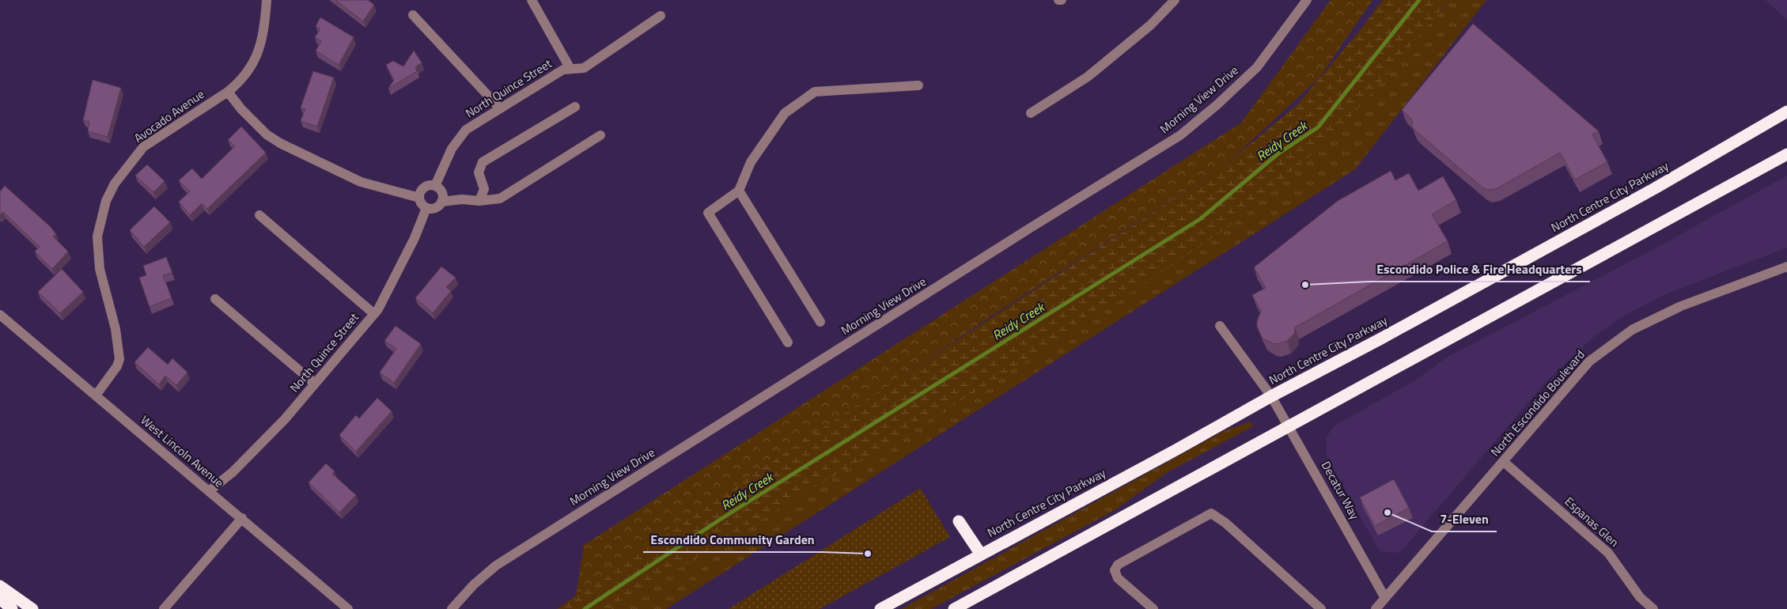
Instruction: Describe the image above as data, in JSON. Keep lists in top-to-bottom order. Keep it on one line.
{"streets":{"highway":["North Centre City Parkway"],"street":["North Quince Street","Morning View Drive","Avocado Avenue","North Escondido Boulevard","West Lincoln Avenue","Decatur Way","Espanas Glen"]},"crossings":[["North Quince Street","West Lincoln Avenue"],["Avocado Avenue","West Lincoln Avenue"],["North Centre City Parkway","Decatur Way"],["North Escondido Boulevard","Decatur Way"],["North Escondido Boulevard","Espanas Glen"]],"water":["Reidy Creek"],"places":["Escondido Police & Fire Headquarters","7-Eleven","Escondido Community Garden"]}
